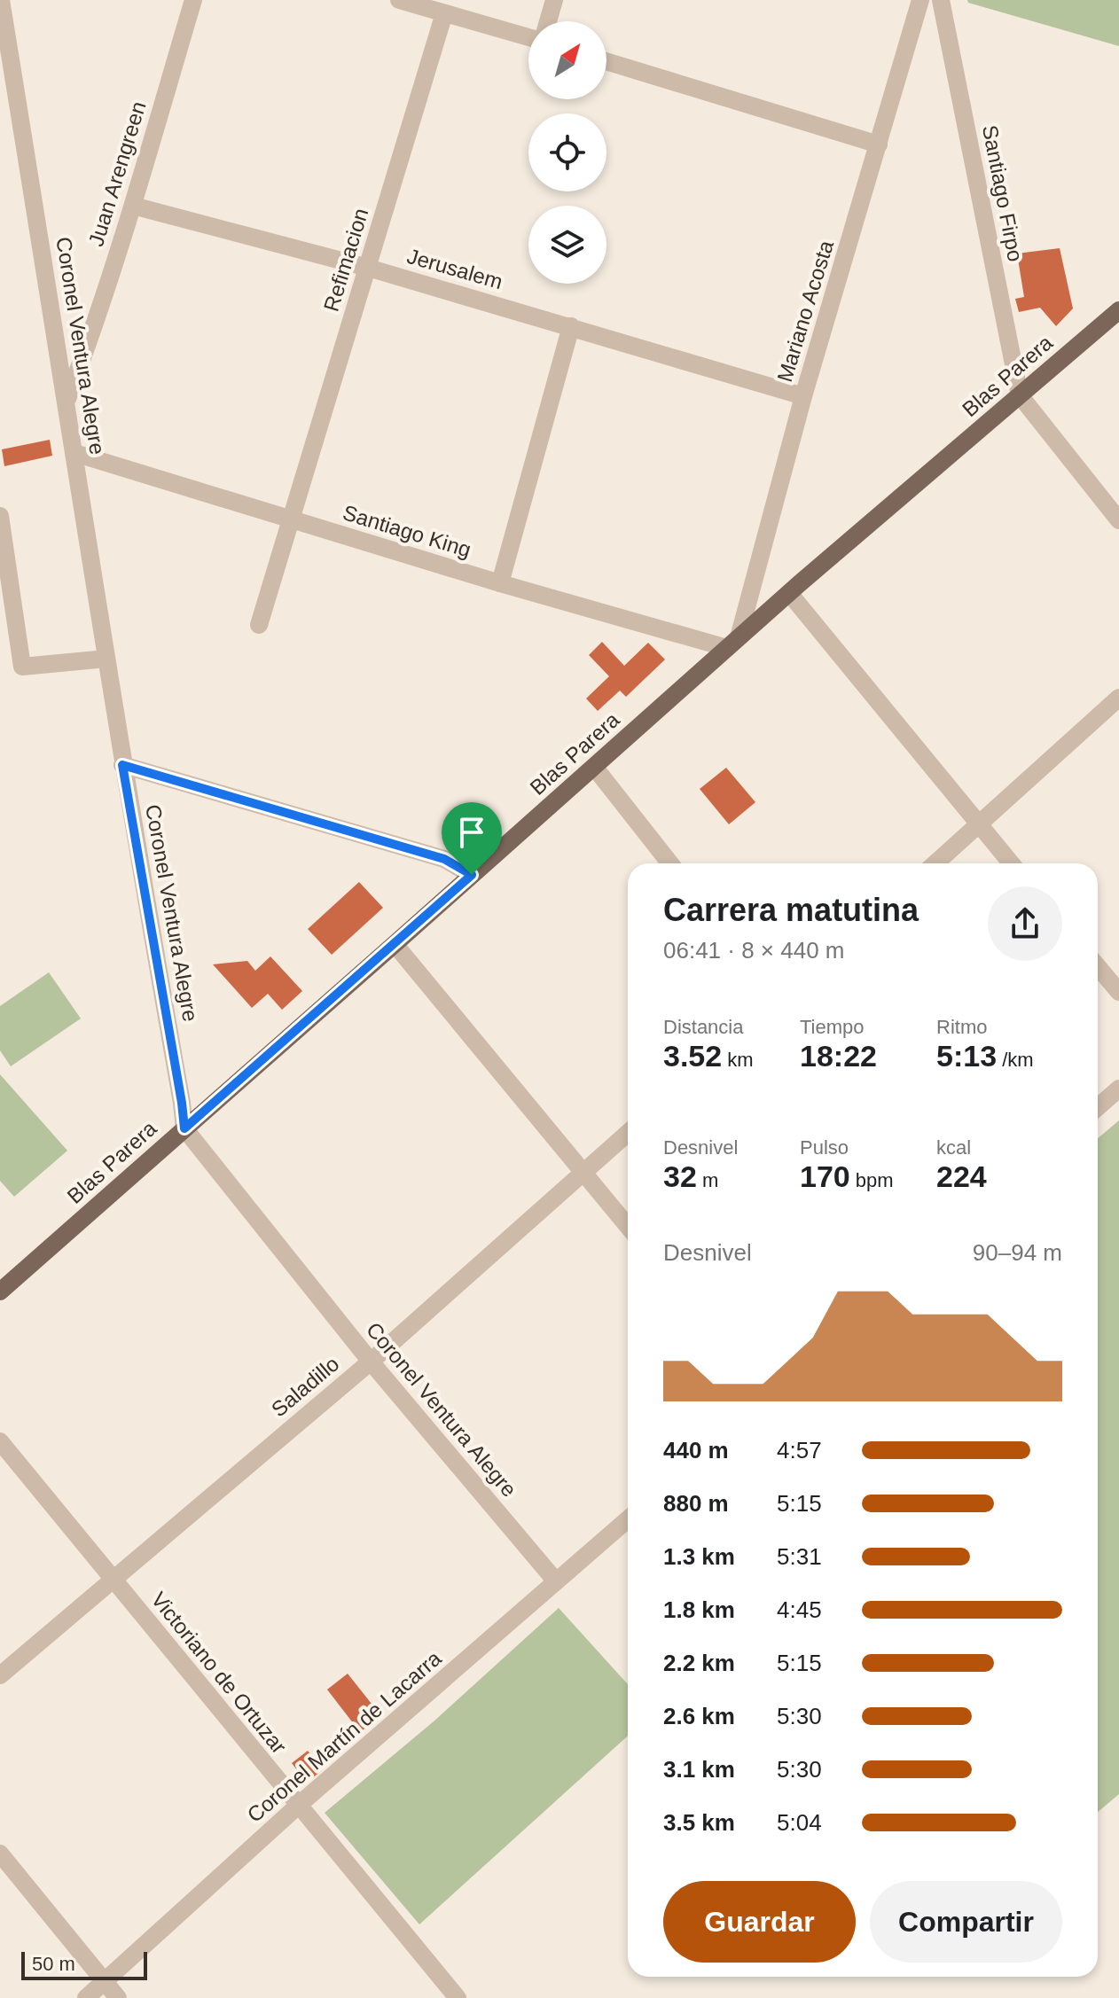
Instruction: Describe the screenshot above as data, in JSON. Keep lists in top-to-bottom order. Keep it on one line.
{"streets":{"main road":["Blas Parera"],"street":["Juan Arengreen","Santiago Firpo","Refimacion","Jerusalem","Mariano Acosta","Coronel Ventura Alegre","Santiago King","Saladillo","Victoriano de Ortuzar","Coronel Martín de Lacarra"]},"crossings":[["Juan Arengreen","Jerusalem"],["Juan Arengreen","Coronel Ventura Alegre"],["Santiago Firpo","Blas Parera"],["Refimacion","Jerusalem"],["Refimacion","Santiago King"],["Jerusalem","Mariano Acosta"],["Mariano Acosta","Blas Parera"],["Mariano Acosta","Santiago King"],["Coronel Ventura Alegre","Blas Parera"],["Coronel Ventura Alegre","Santiago King"],["Coronel Ventura Alegre","Saladillo"],["Coronel Ventura Alegre","Coronel Martín de Lacarra"],["Blas Parera","Santiago King"],["Saladillo","Victoriano de Ortuzar"],["Victoriano de Ortuzar","Coronel Martín de Lacarra"]],"scale_bar":"50 m","north":"top right","page":{"heading":["Carrera matutina","06:41 · 8 × 440 m"],"stats":[["Distancia","3.52 km"],["Tiempo","18:22"],["Ritmo","5:13 /km"],["Desnivel","32 m"],["Pulso","170 bpm"],["kcal","224"]],"chart":["Desnivel","90–94 m"],"list":[{"name":"440 m","note":"4:57"},{"name":"880 m","note":"5:15"},{"name":"1.3 km","note":"5:31"},{"name":"1.8 km","note":"4:45"},{"name":"2.2 km","note":"5:15"},{"name":"2.6 km","note":"5:30"},{"name":"3.1 km","note":"5:30"},{"name":"3.5 km","note":"5:04"}],"buttons":["Guardar","Compartir"],"scale":"50 m"}}
